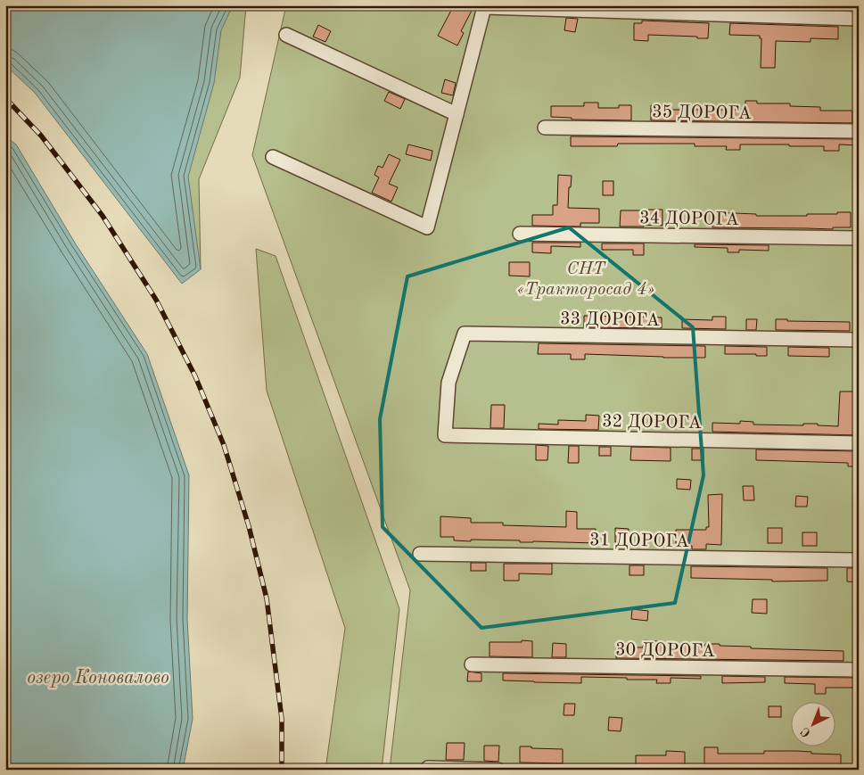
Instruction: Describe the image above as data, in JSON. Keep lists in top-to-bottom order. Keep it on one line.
{"streets":{"lane":["35 ДОРОГА","34 ДОРОГА","33 ДОРОГА","32 ДОРОГА","31 ДОРОГА","30 ДОРОГА"]},"crossings":[["33 ДОРОГА","32 ДОРОГА"]],"water":["озеро Коновалово"],"parks":["СНТ «Тракторосад 4»"],"north":"bottom left"}
